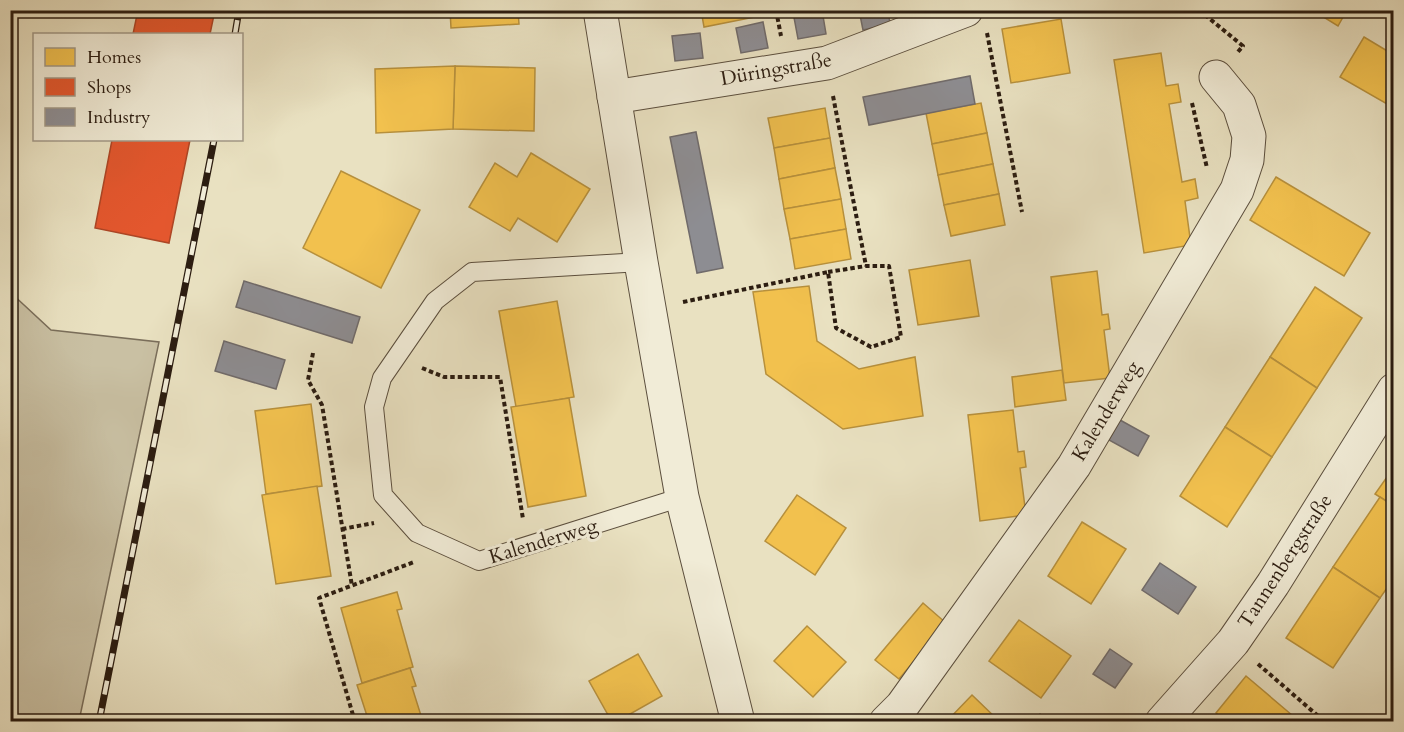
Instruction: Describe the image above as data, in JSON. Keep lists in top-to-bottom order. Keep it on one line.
{"streets":{"street":["Düringstraße","Kalenderweg","Tannenbergstraße"]},"legend":["Homes","Shops","Industry"]}
